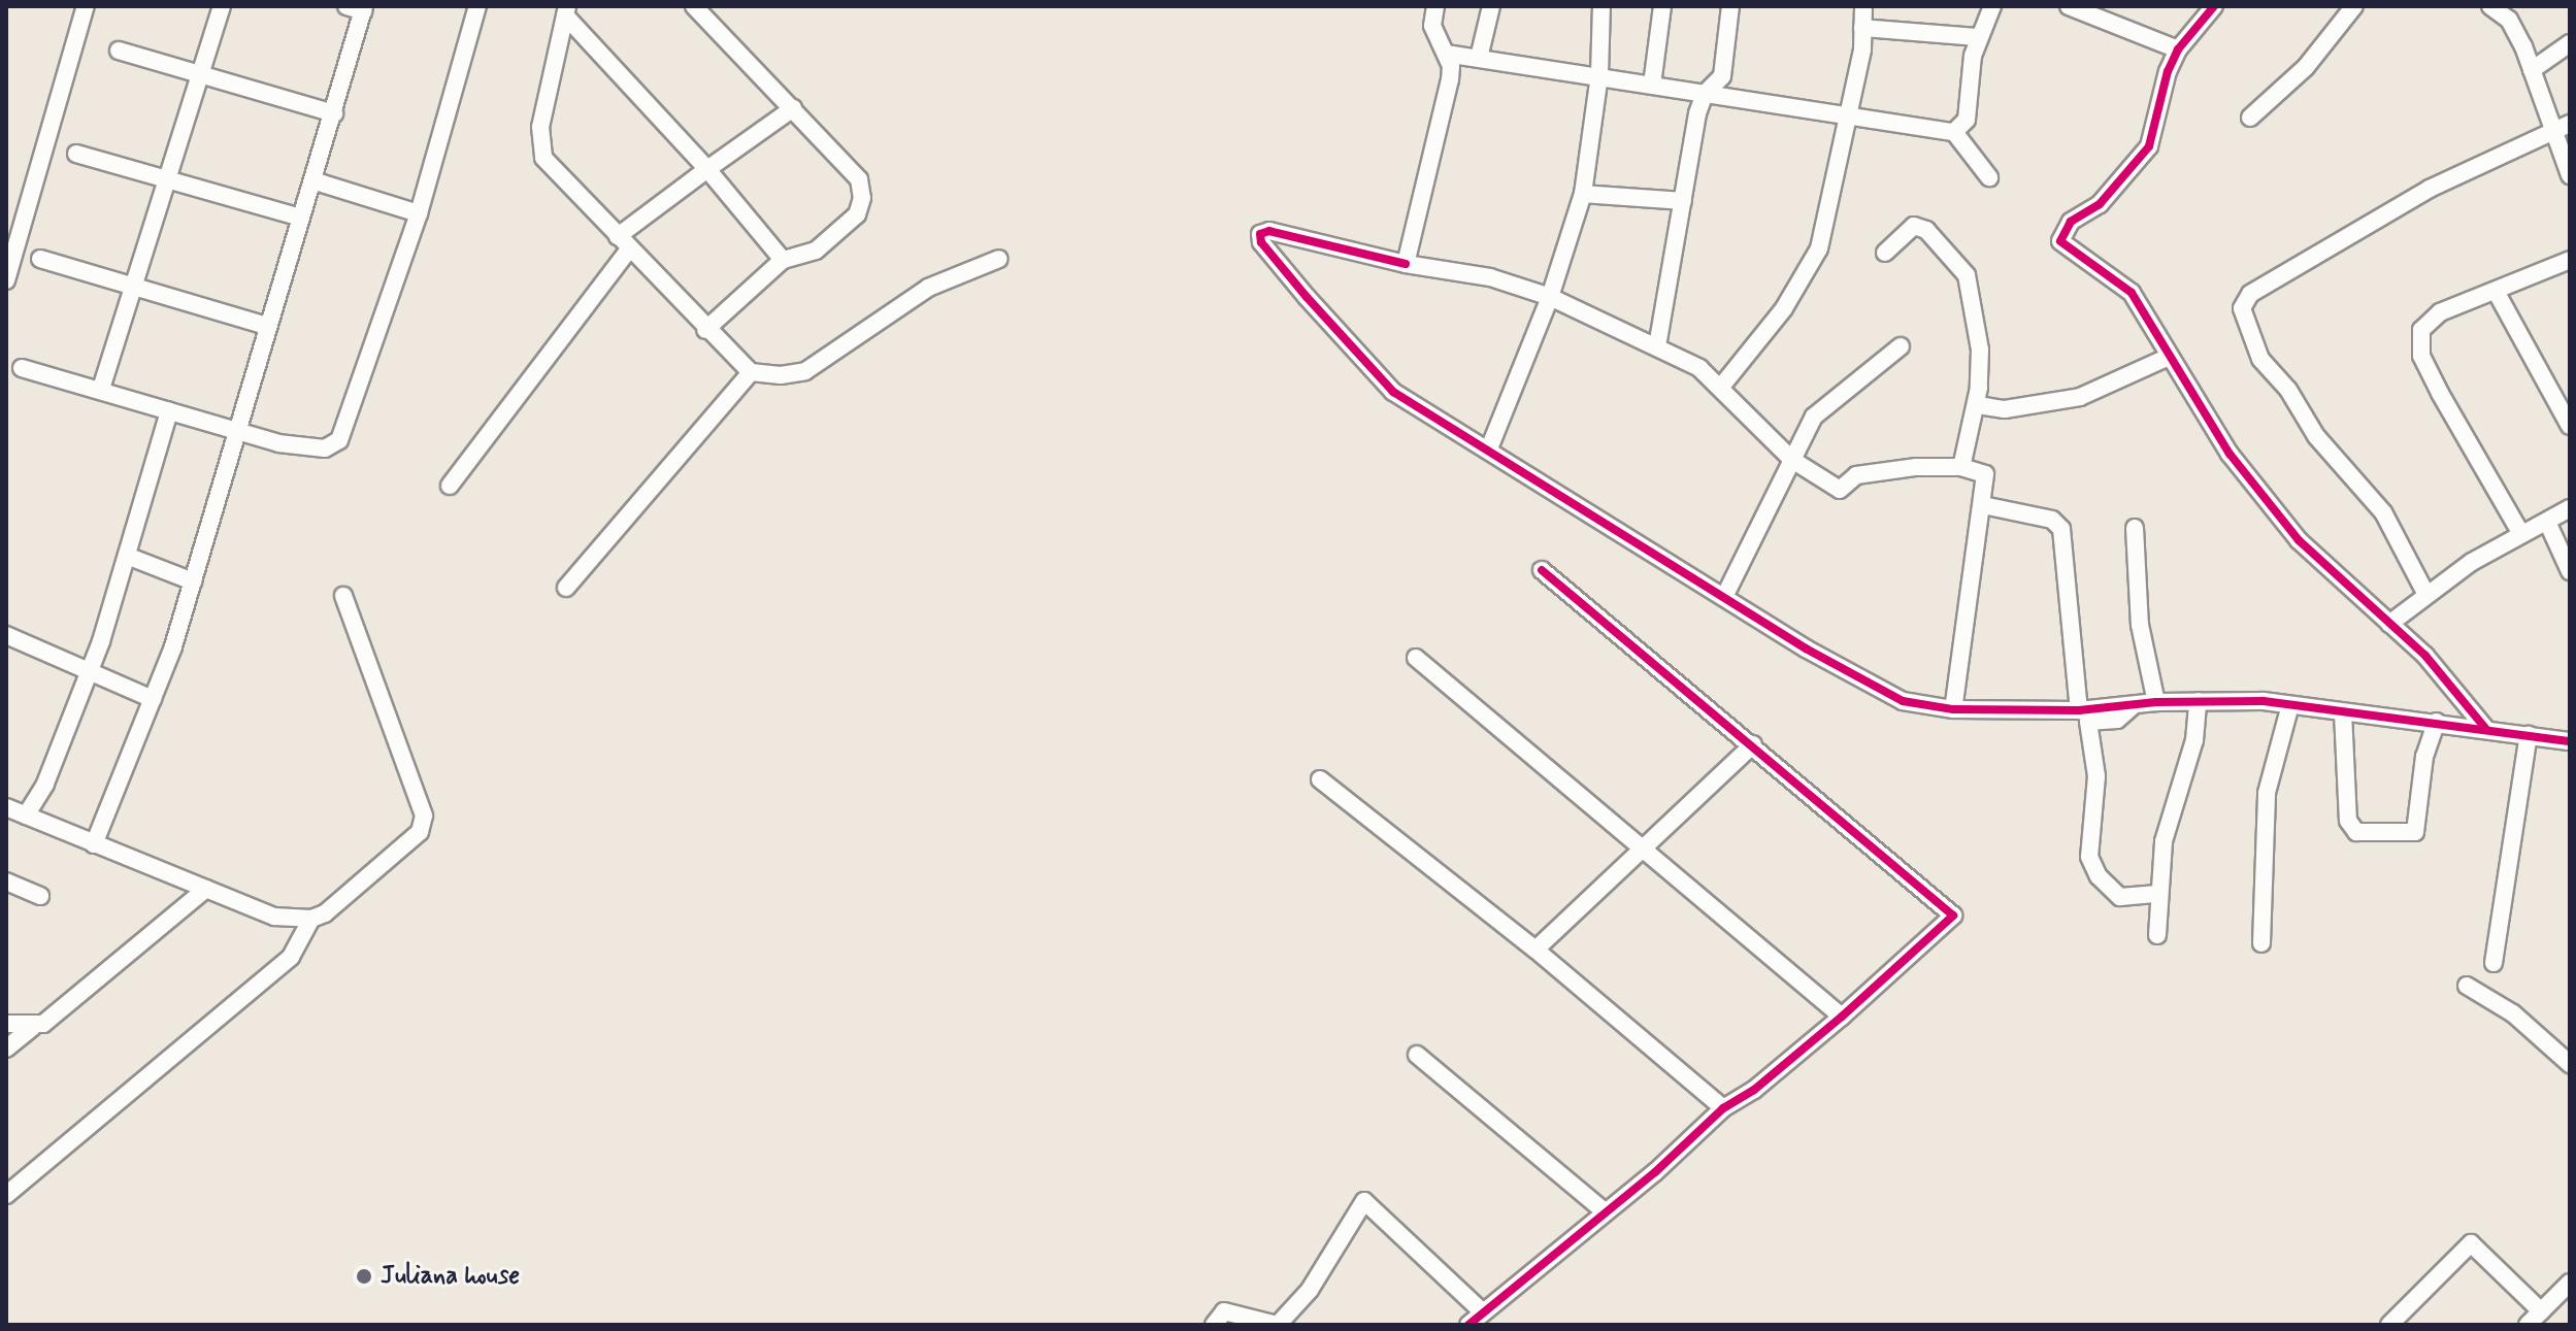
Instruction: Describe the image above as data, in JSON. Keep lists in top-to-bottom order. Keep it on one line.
{"places":["Juliana house"]}
